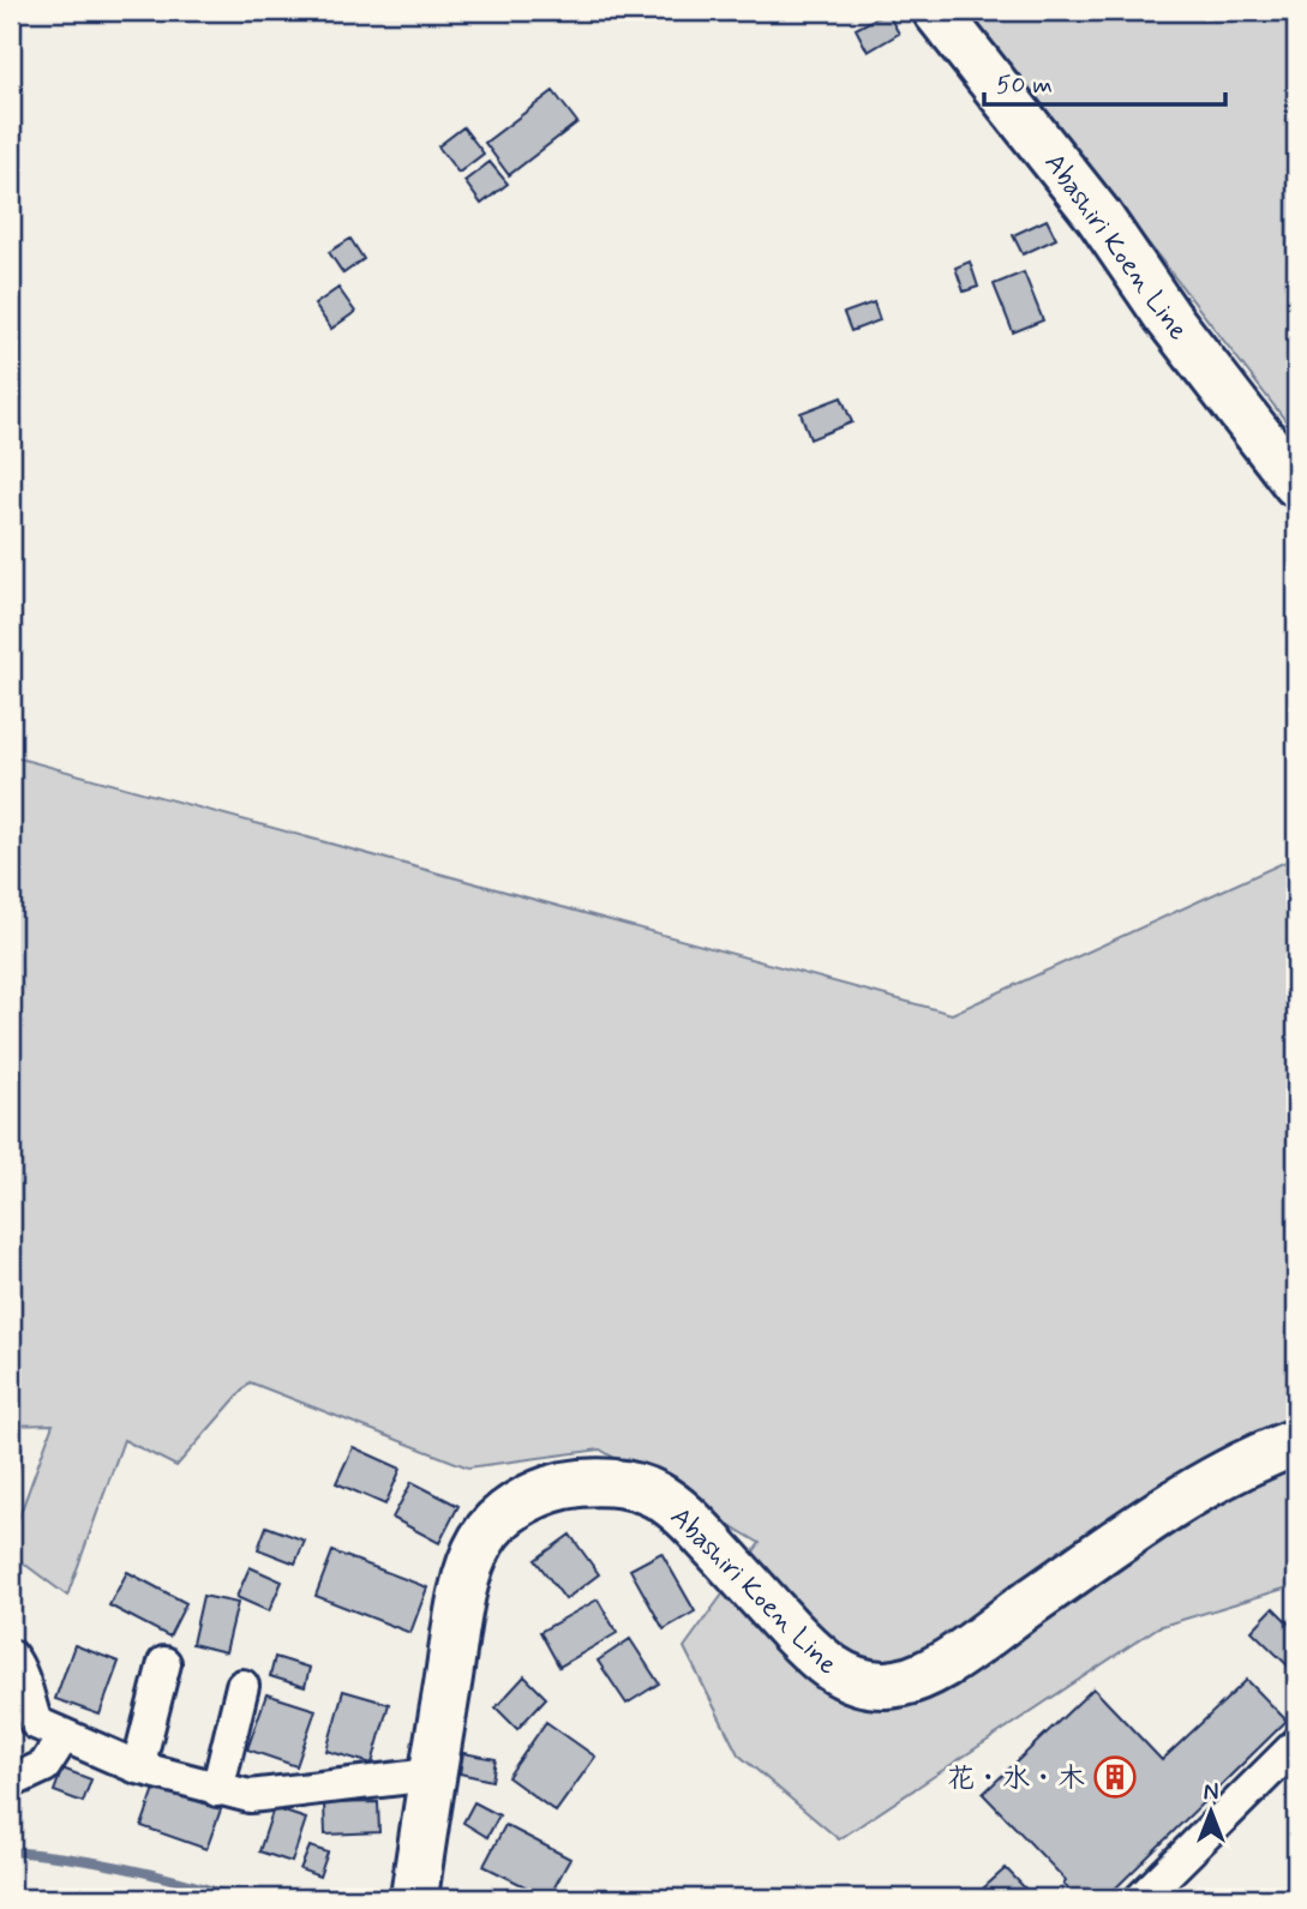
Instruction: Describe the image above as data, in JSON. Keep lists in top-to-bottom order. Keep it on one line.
{"streets":{"main road":["Abashiri Koen Line"]},"places":{"building":["花・水・木"]},"scale_bar":"50 m","north":"top"}
